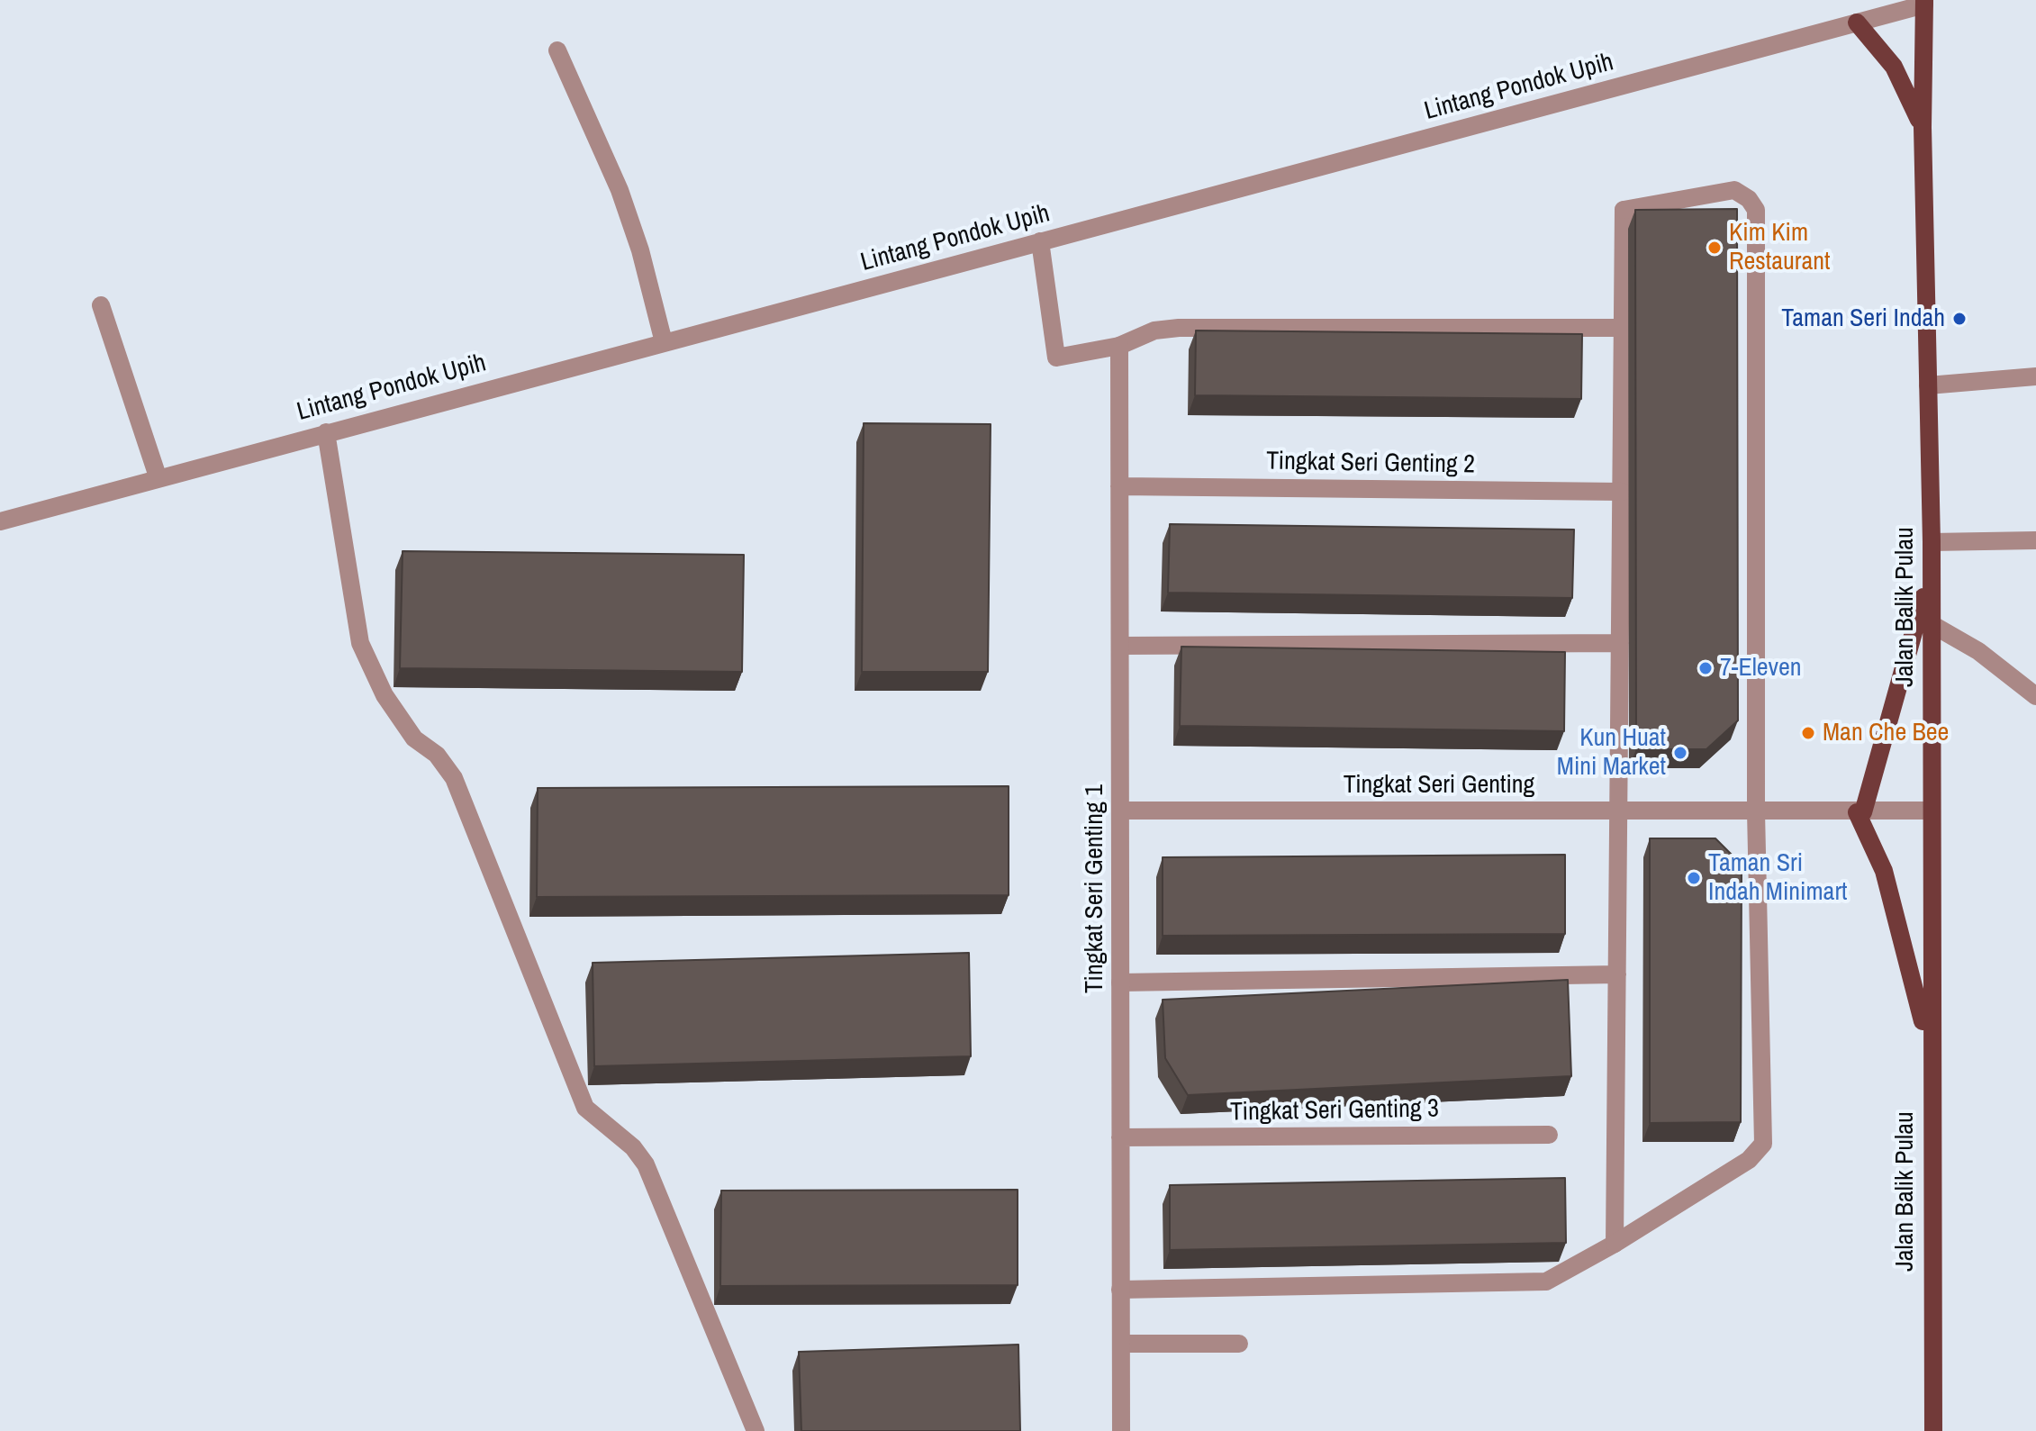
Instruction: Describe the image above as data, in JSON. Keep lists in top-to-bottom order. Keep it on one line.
{"streets":{"main road":["Jalan Balik Pulau"],"street":["Lintang Pondok Upih","Tingkat Seri Genting 2","Tingkat Seri Genting","Tingkat Seri Genting 1","Tingkat Seri Genting 3"]},"crossings":[["Lintang Pondok Upih","Jalan Balik Pulau"],["Tingkat Seri Genting 2","Tingkat Seri Genting 1"],["Jalan Balik Pulau","Tingkat Seri Genting"],["Tingkat Seri Genting","Tingkat Seri Genting 1"],["Tingkat Seri Genting 1","Tingkat Seri Genting 3"]],"places":["Kim Kim Restaurant","Taman Seri Indah","7-Eleven","Man Che Bee","Kun Huat Mini Market","Taman Sri Indah Minimart"]}
